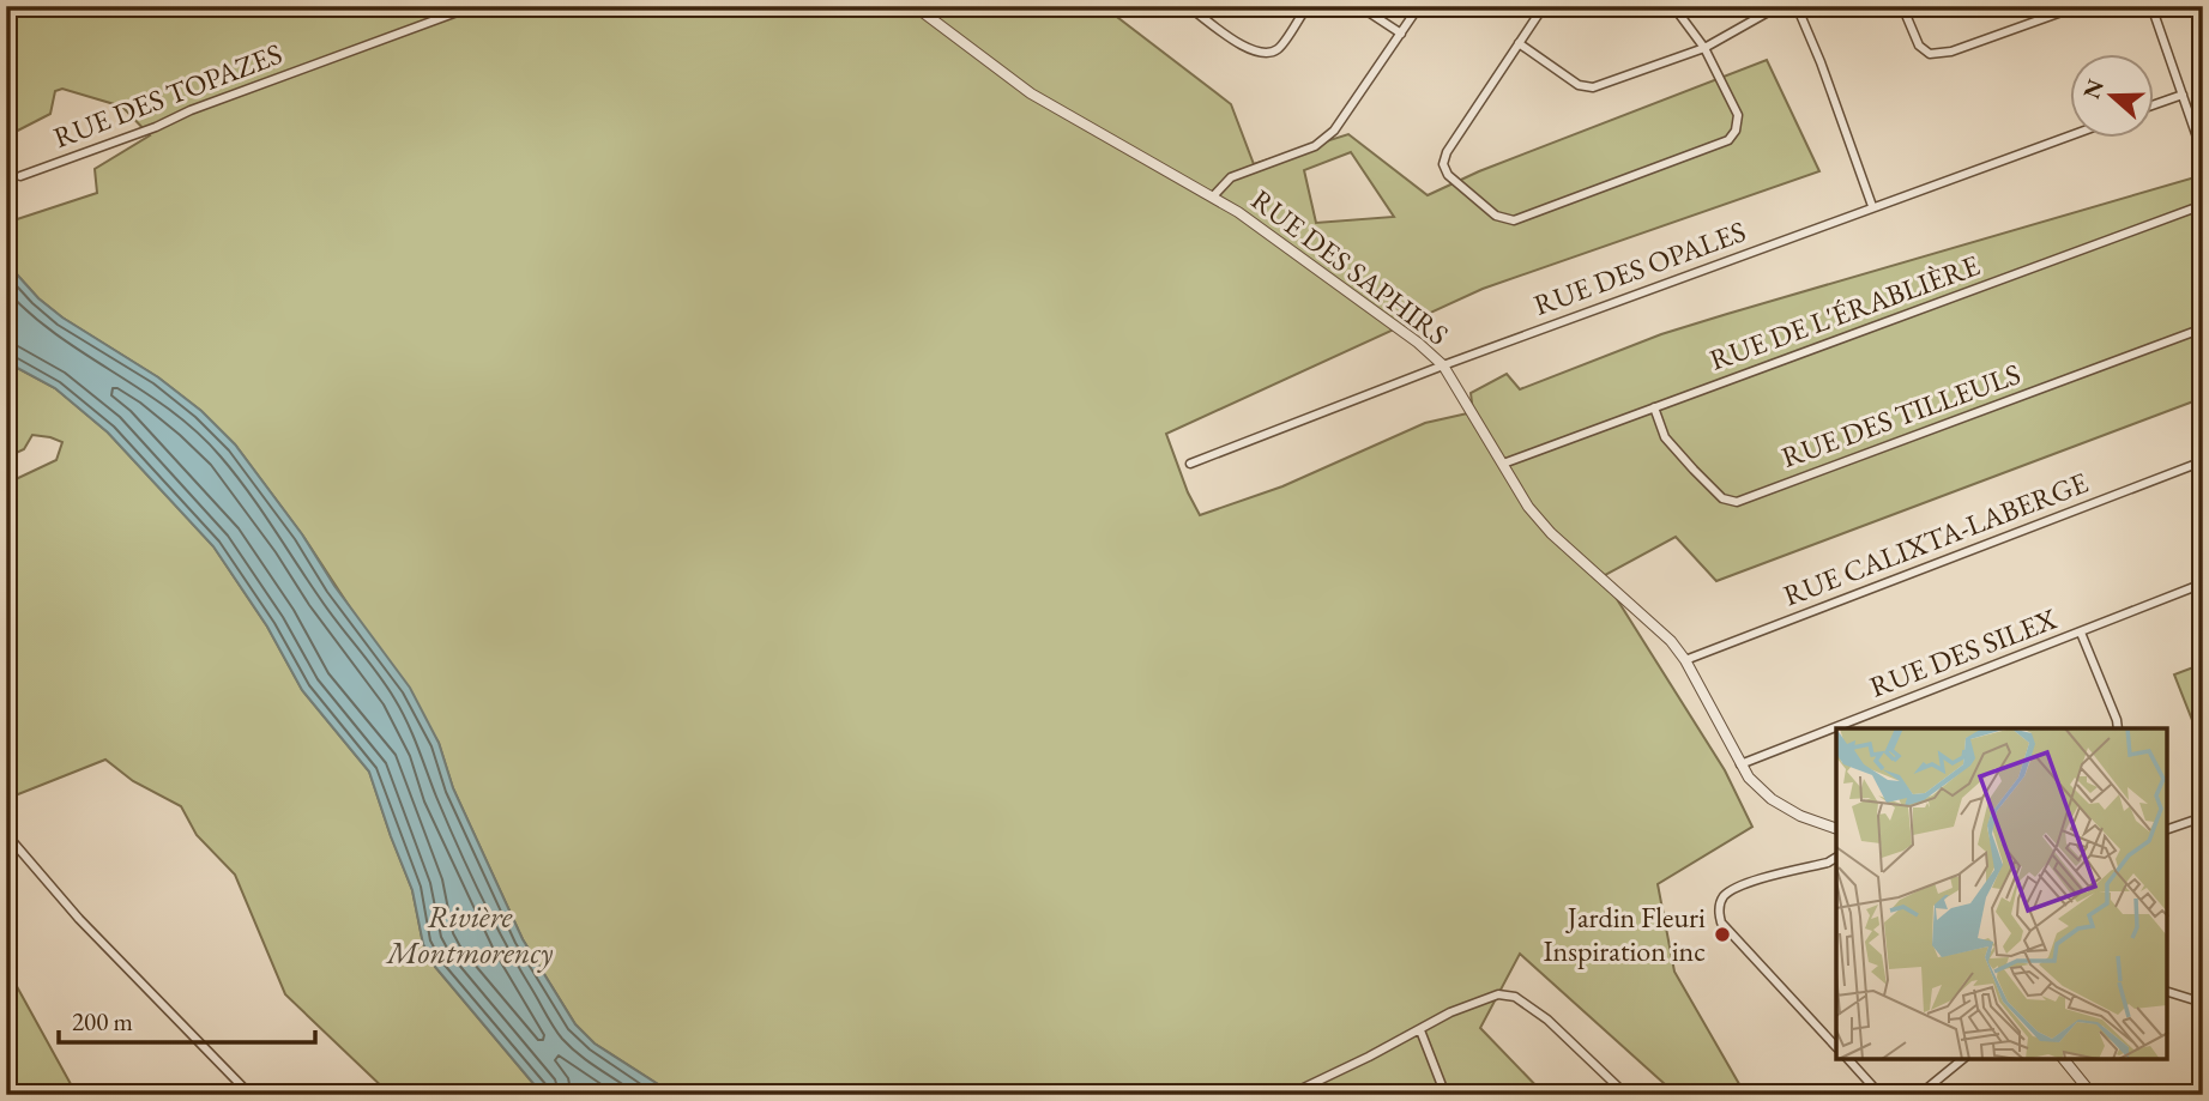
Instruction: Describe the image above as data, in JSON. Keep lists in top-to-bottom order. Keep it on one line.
{"streets":{"street":["RUE DES TOPAZES","RUE DES SAPHIRS","RUE DES OPALES","RUE DE L'ÉRABLIÈRE","RUE DES TILLEULS","RUE CALIXTA-LABERGE","RUE DES SILEX"]},"crossings":[["RUE DES SAPHIRS","RUE DES OPALES"],["RUE DES SAPHIRS","RUE DE L'ÉRABLIÈRE"],["RUE DES SAPHIRS","RUE CALIXTA-LABERGE"],["RUE DES SAPHIRS","RUE DES SILEX"],["RUE DE L'ÉRABLIÈRE","RUE DES TILLEULS"]],"water":["Rivière Montmorency"],"places":["Jardin Fleuri Inspiration inc"],"scale_bar":"200 m","north":"left"}
